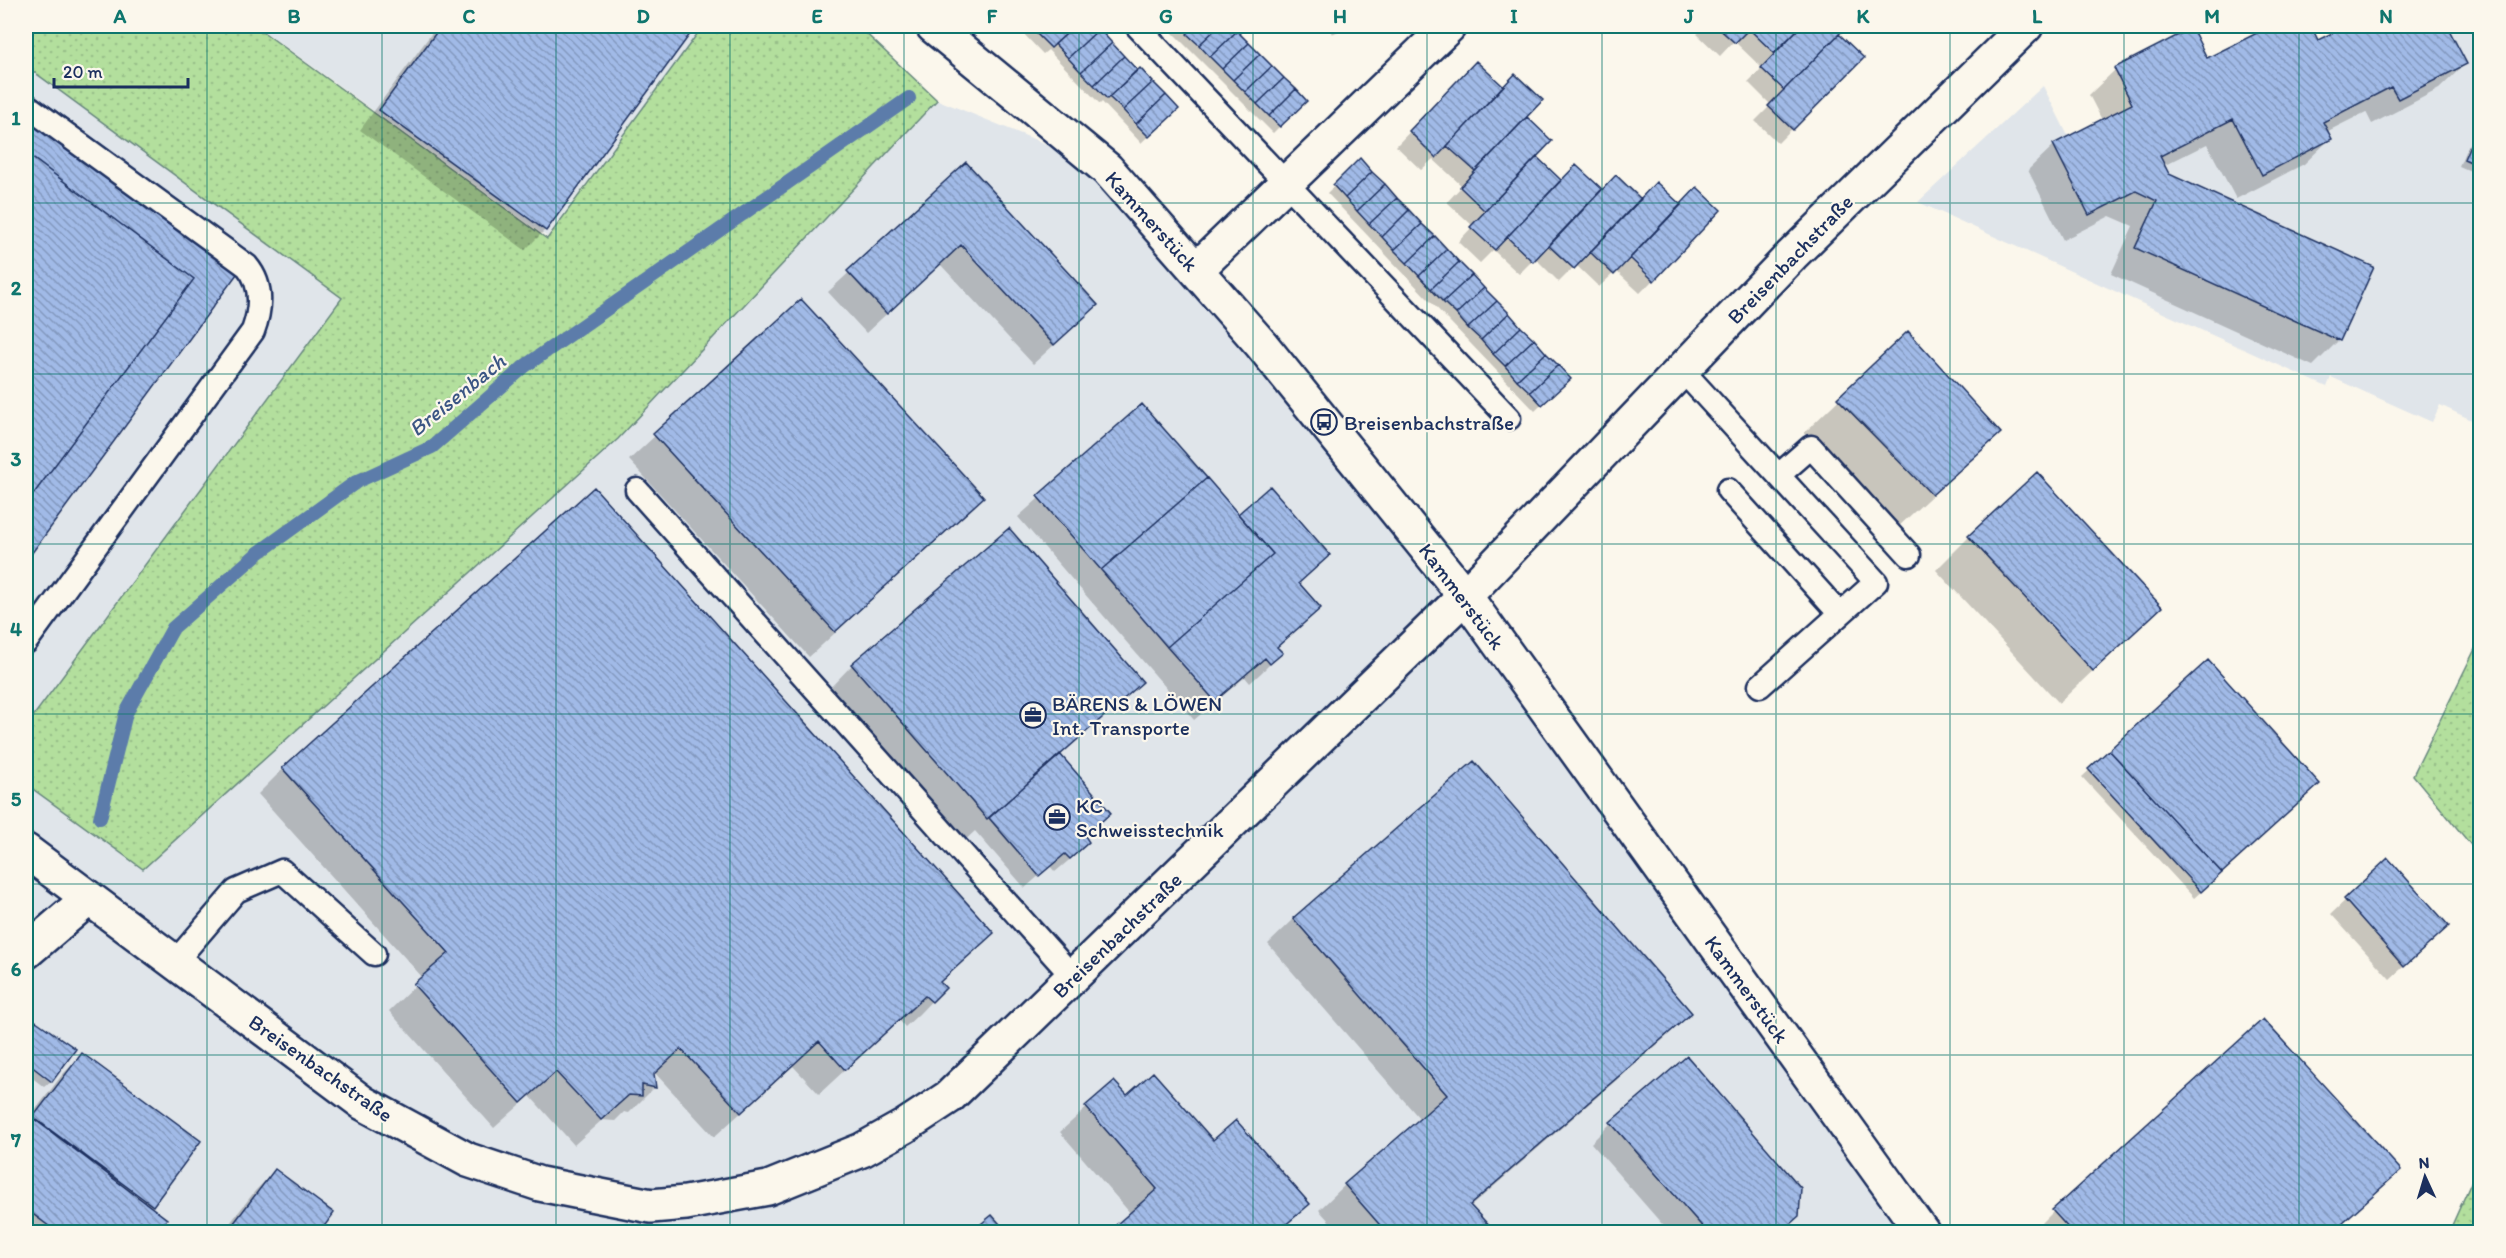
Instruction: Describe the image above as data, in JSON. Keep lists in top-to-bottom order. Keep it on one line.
{"streets":{"street":["Kammerstück","Breisenbachstraße"]},"crossings":[["Kammerstück","Breisenbachstraße"]],"water":["Breisenbach"],"places":{"bus stop":["Breisenbachstraße"],"office":["BÄRENS & LÖWEN Int. Transporte","KC Schweisstechnik"]},"scale_bar":"20 m","north":"top","grid":{"columns":["A","B","C","D","E","F","G","H","I","J","K","L","M","N"],"rows":["1","2","3","4","5","6","7"]}}
